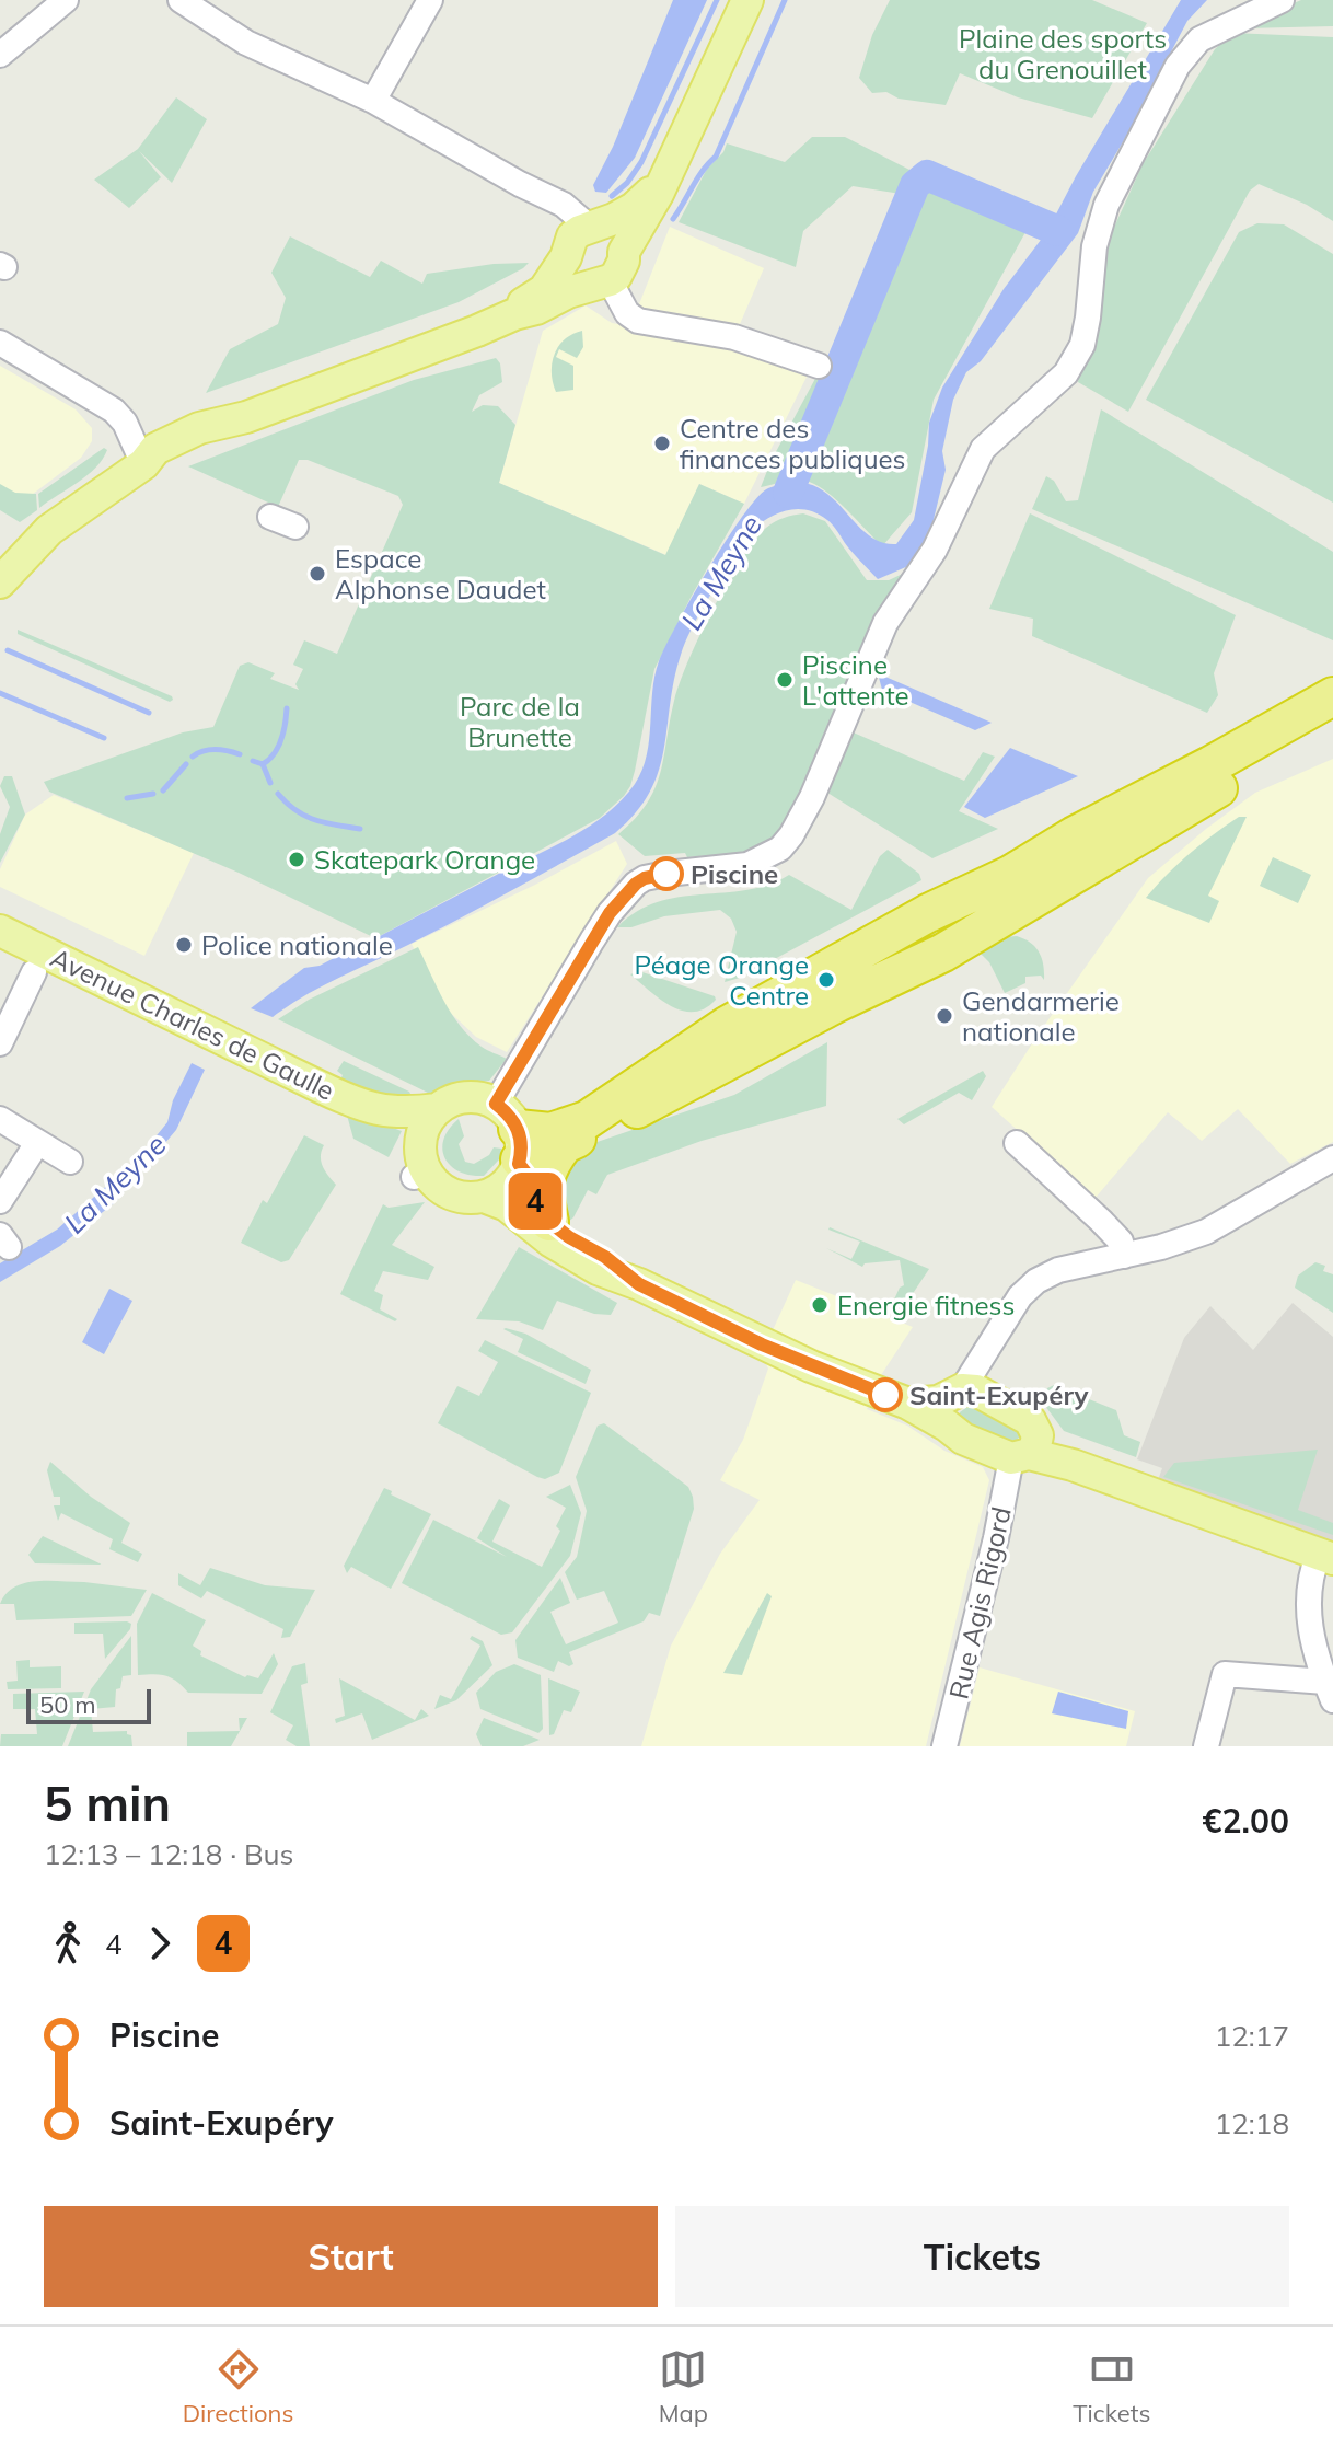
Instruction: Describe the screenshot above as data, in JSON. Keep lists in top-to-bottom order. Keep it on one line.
{"streets":{"main road":["Avenue Charles de Gaulle"],"street":["Rue Agis Rigord"]},"water":["La Meyne"],"parks":["Plaine des sports du Grenouillet","Parc de la Brunette"],"places":["Centre des finances publiques","Espace Alphonse Daudet","Piscine L'attente","Skatepark Orange","Piscine","Police nationale","Péage Orange Centre","Gendarmerie nationale","Energie fitness","Saint-Exupéry"],"lines":["bus line 4"],"scale_bar":"50 m","page":{"on_map":"4","scale":"50 m","heading":["5 min","12:13 – 12:18 · Bus","€2.00"],"legs":["4","4"],"list":[{"name":"Piscine","value":"12:17"},{"name":"Saint-Exupéry","value":"12:18"}],"buttons":["Start","Tickets"],"tabs":["Directions","Map","Tickets"]}}
